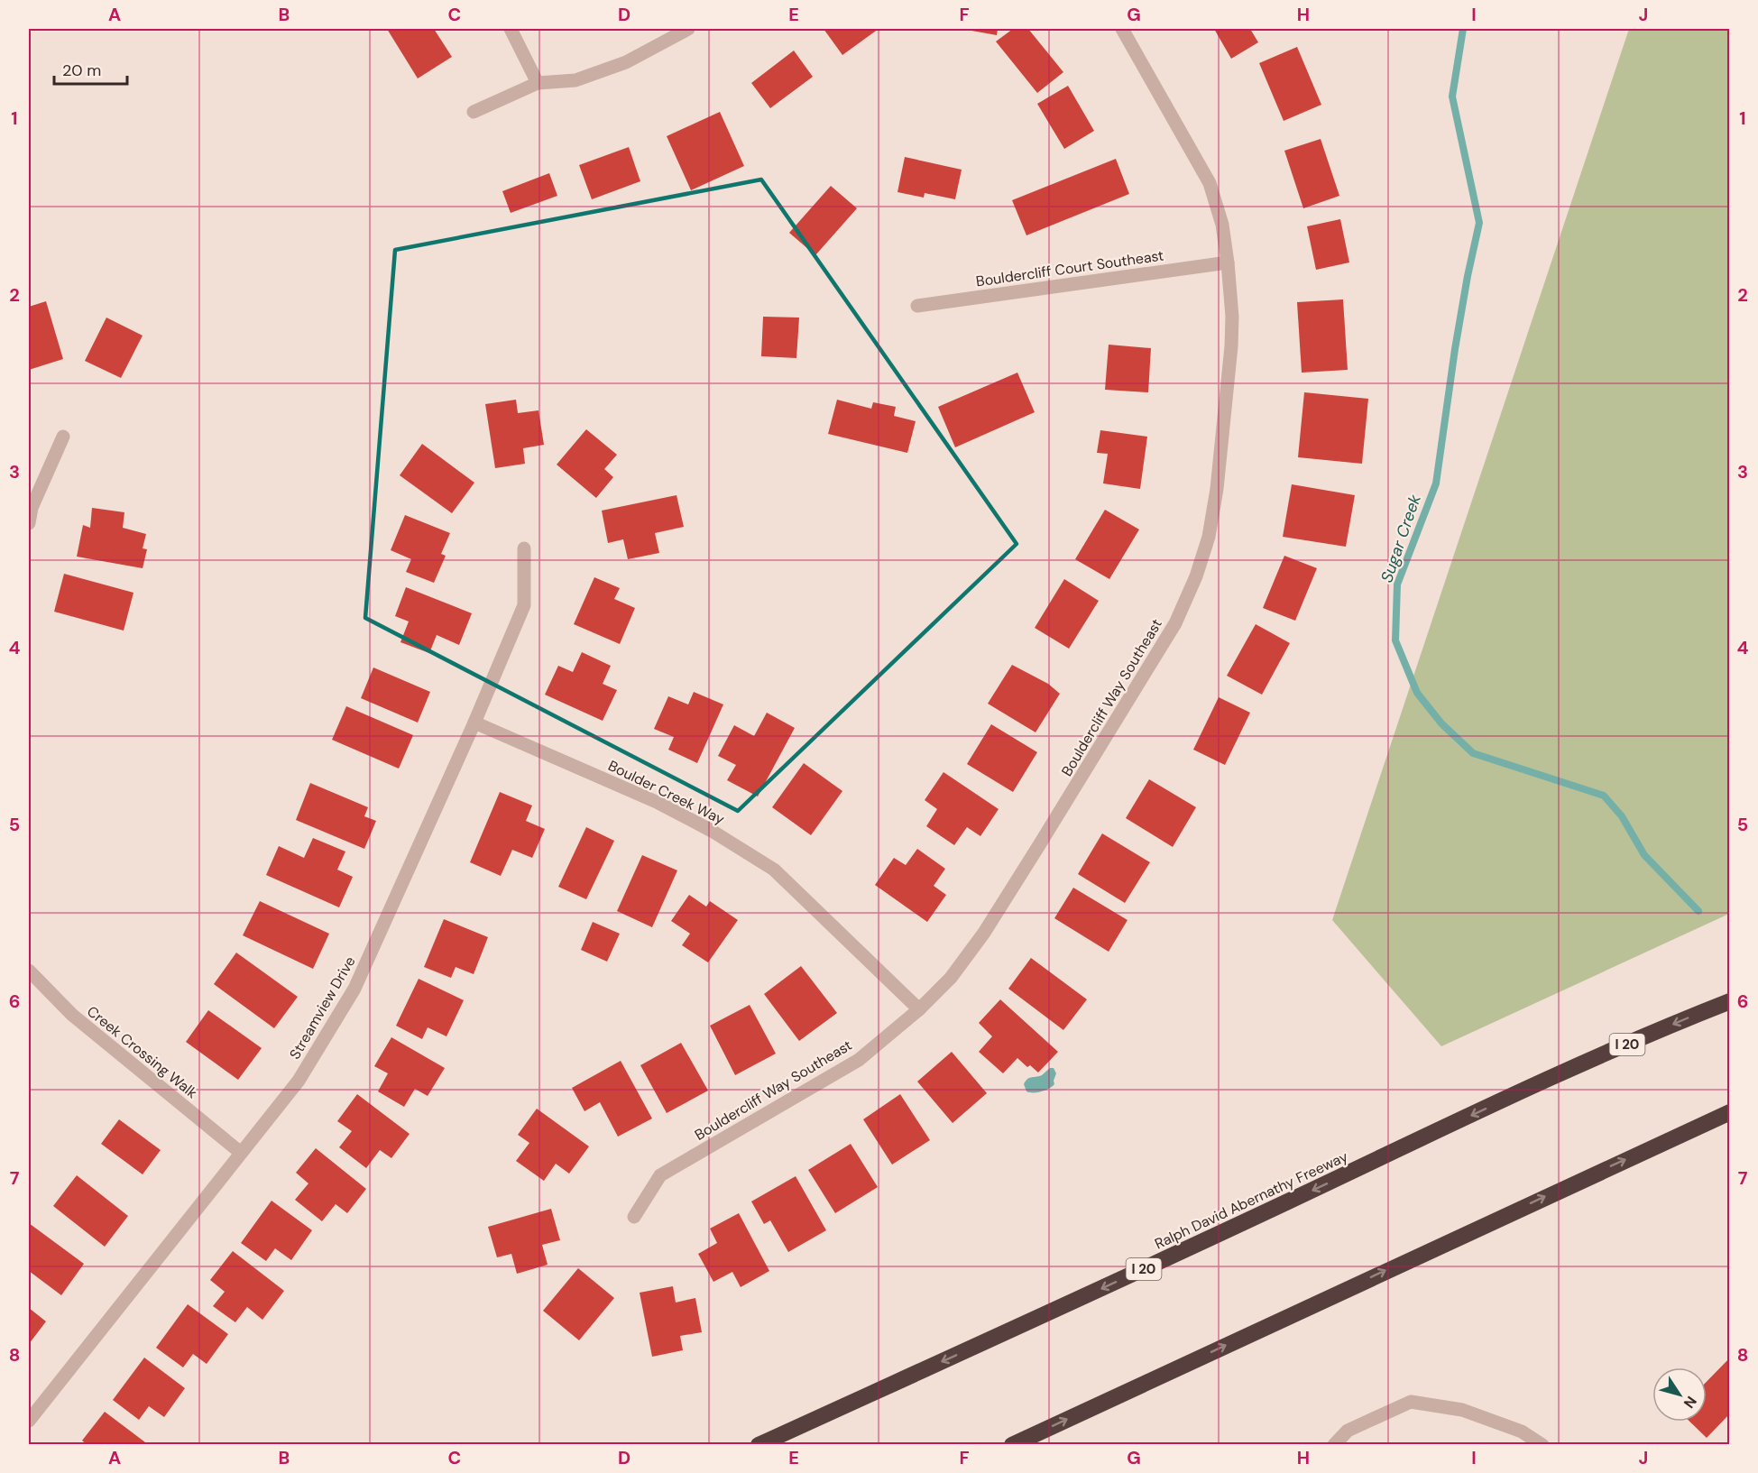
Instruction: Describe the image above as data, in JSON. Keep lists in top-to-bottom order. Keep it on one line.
{"streets":{"highway":["I 20","Ralph David Abernathy Freeway"],"street":["Bouldercliff Court Southeast","Bouldercliff Way Southeast","Boulder Creek Way","Streamview Drive","Creek Crossing Walk"]},"crossings":[["Bouldercliff Court Southeast","Bouldercliff Way Southeast"],["Bouldercliff Way Southeast","Boulder Creek Way"],["Boulder Creek Way","Streamview Drive"],["Streamview Drive","Creek Crossing Walk"]],"water":["Sugar Creek"],"scale_bar":"20 m","north":"bottom right","grid":{"columns":["A","B","C","D","E","F","G","H","I","J"],"rows":["1","2","3","4","5","6","7","8"]}}
